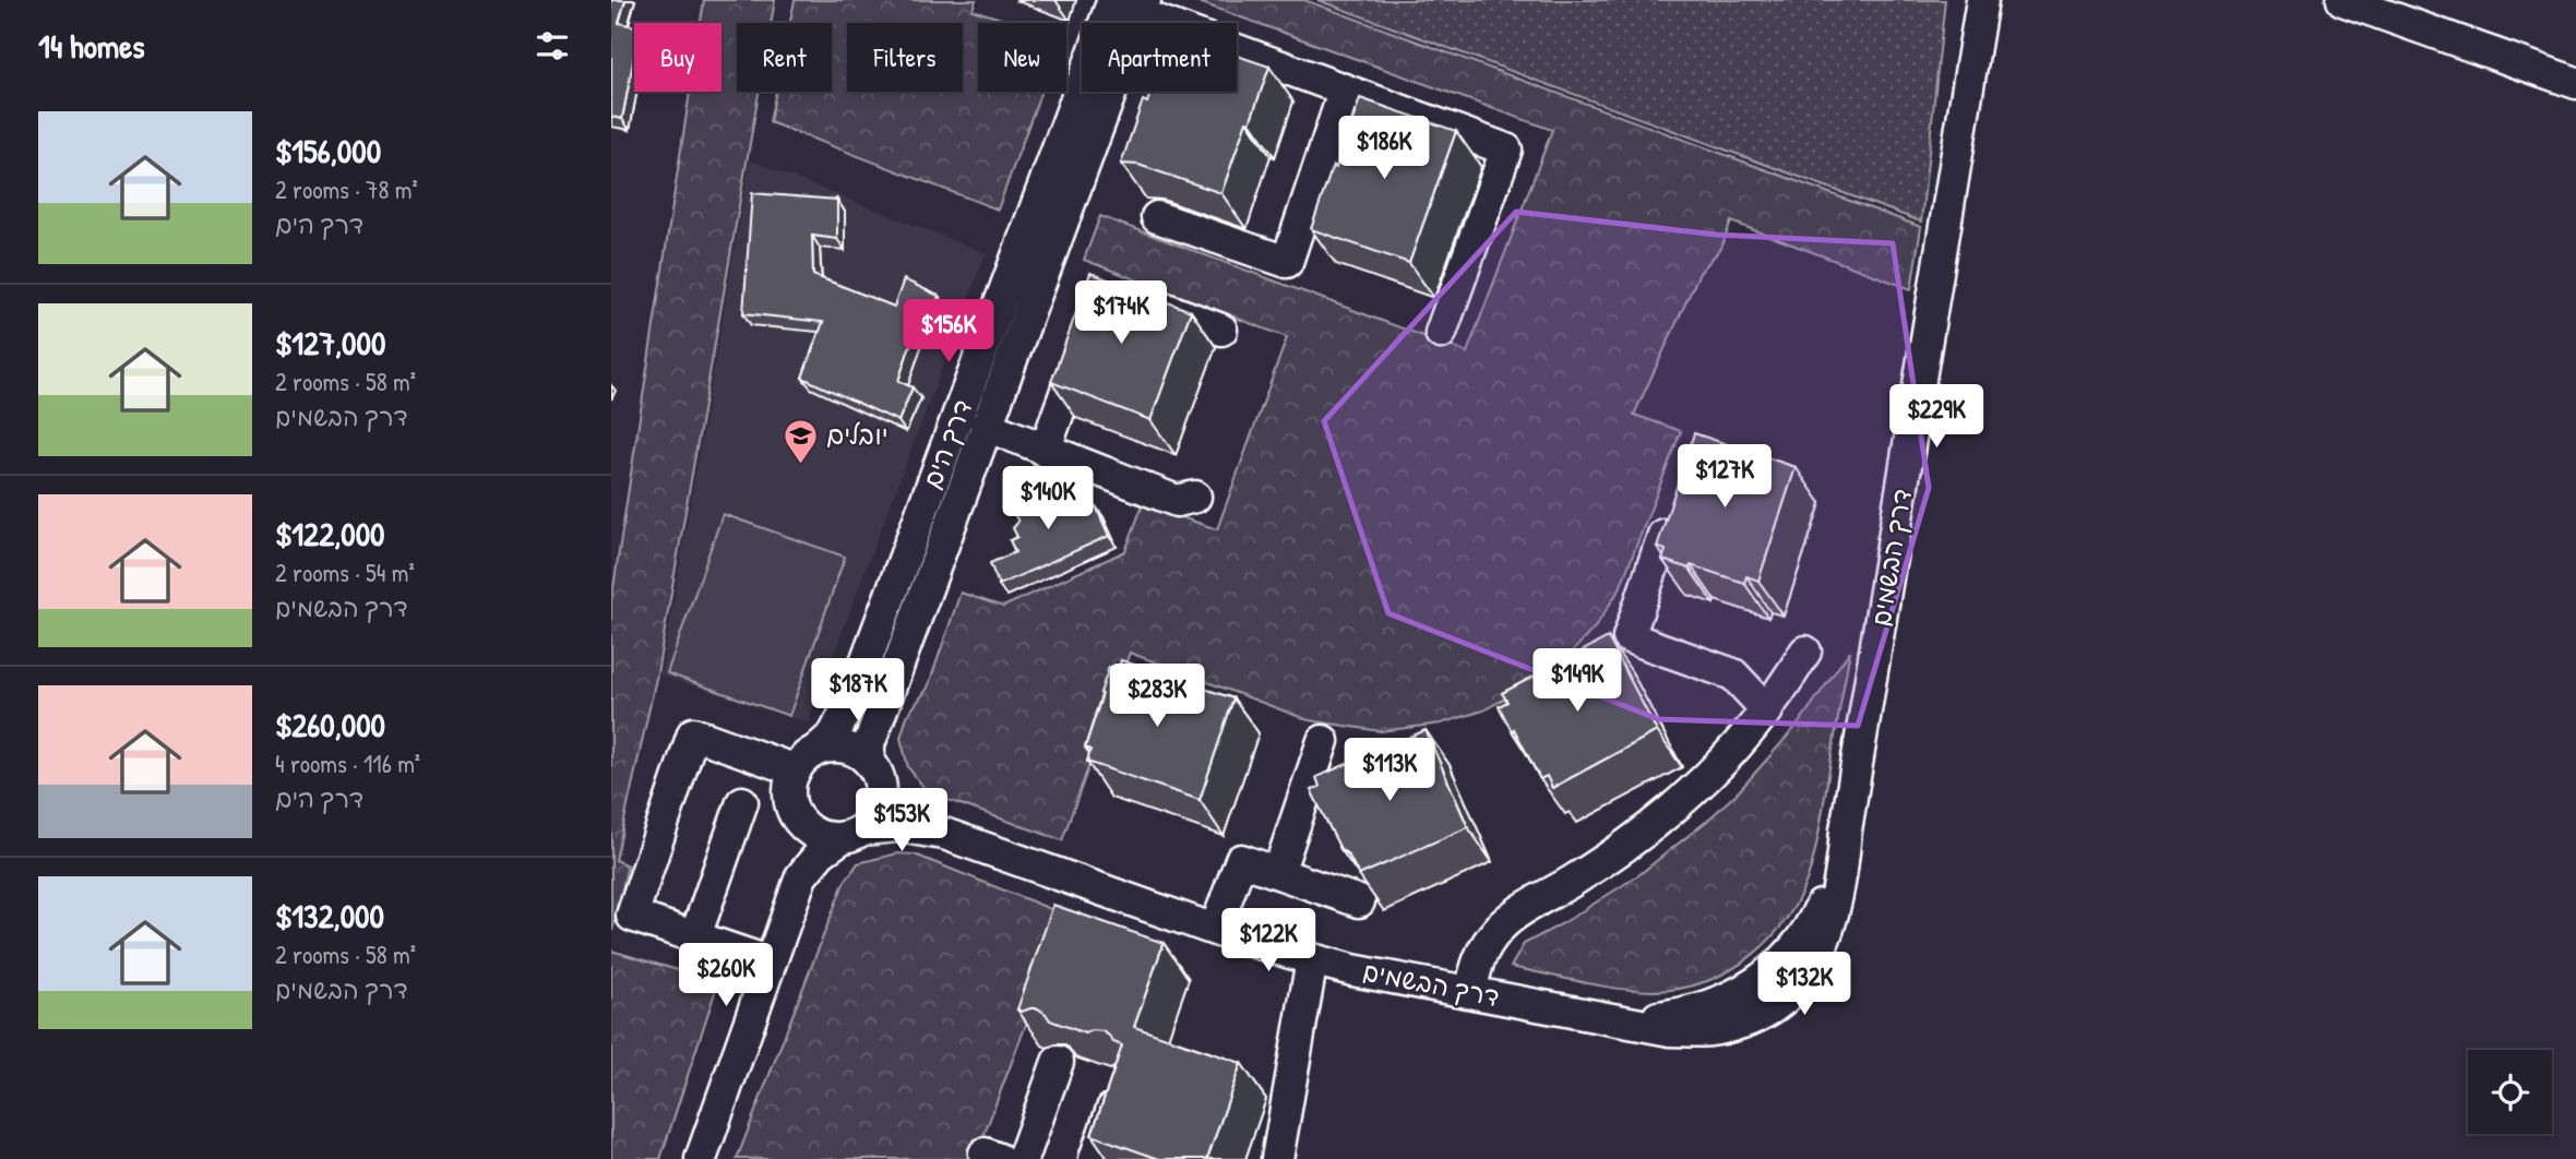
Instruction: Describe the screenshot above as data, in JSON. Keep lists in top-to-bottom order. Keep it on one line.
{"streets":{"street":["דרך הים","דרך הבשמים"]},"crossings":[["דרך הים","דרך הבשמים"]],"places":{"school or university":["יובלים"]},"page":{"heading":"14 homes","chip":["Buy","Rent","Filters","New","Apartment"],"list":[{"name":"$156,000","note":"2 rooms · 78 m² · דרך הים"},{"name":"$127,000","note":"2 rooms · 58 m² · דרך הבשמים"},{"name":"$122,000","note":"2 rooms · 54 m² · דרך הבשמים"},{"name":"$260,000","note":"4 rooms · 116 m² · דרך הים"},{"name":"$132,000","note":"2 rooms · 58 m² · דרך הבשמים"}],"price":["$186K","$174K","$156K","$229K","$127K","$140K","$149K","$187K","$283K","$113K","$153K","$122K","$260K","$132K"]}}
